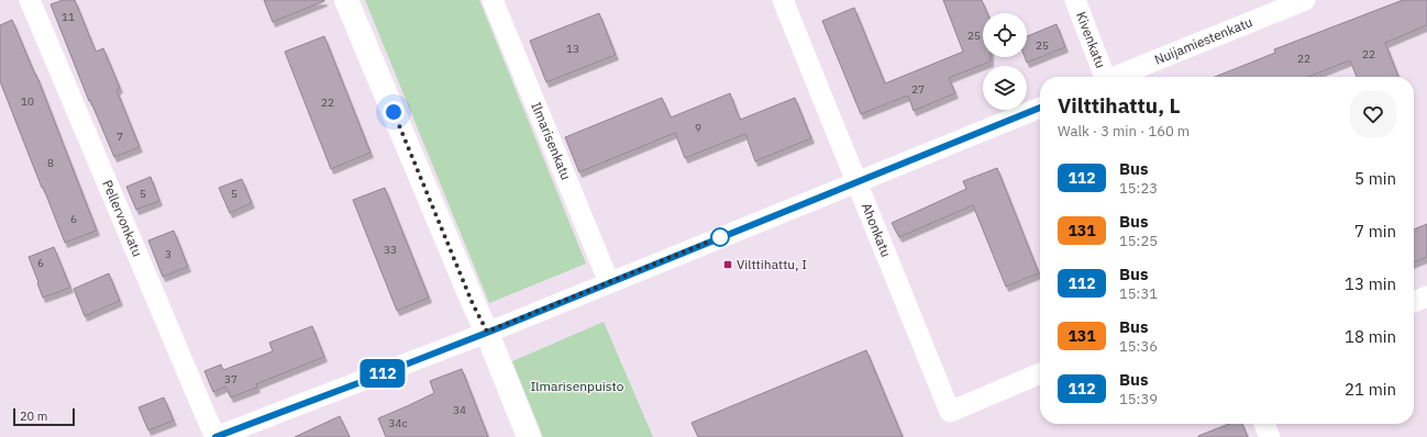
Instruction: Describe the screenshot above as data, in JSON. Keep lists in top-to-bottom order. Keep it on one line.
{"streets":{"street":["Kivenkatu","Nuijamiestenkatu","Ilmarisenkatu","Pellervonkatu","Ahonkatu"]},"parks":["Ilmarisenpuisto"],"places":{"transit":["Vilttihattu, I"]},"lines":["bus line 112"],"house_numbers":["11","25","25","13","22","22","27","10","22","9","7","8","5","5","6","33","3","6","37","34","34c"],"scale_bar":"20 m","page":{"on_map":"112","heading":["Vilttihattu, L","Walk · 3 min · 160 m"],"list":[{"mark":"112","name":"Bus","note":"15:23","value":"5 min"},{"mark":"131","name":"Bus","note":"15:25","value":"7 min"},{"mark":"112","name":"Bus","note":"15:31","value":"13 min"},{"mark":"131","name":"Bus","note":"15:36","value":"18 min"},{"mark":"112","name":"Bus","note":"15:39","value":"21 min"}],"scale":"20 m"}}
